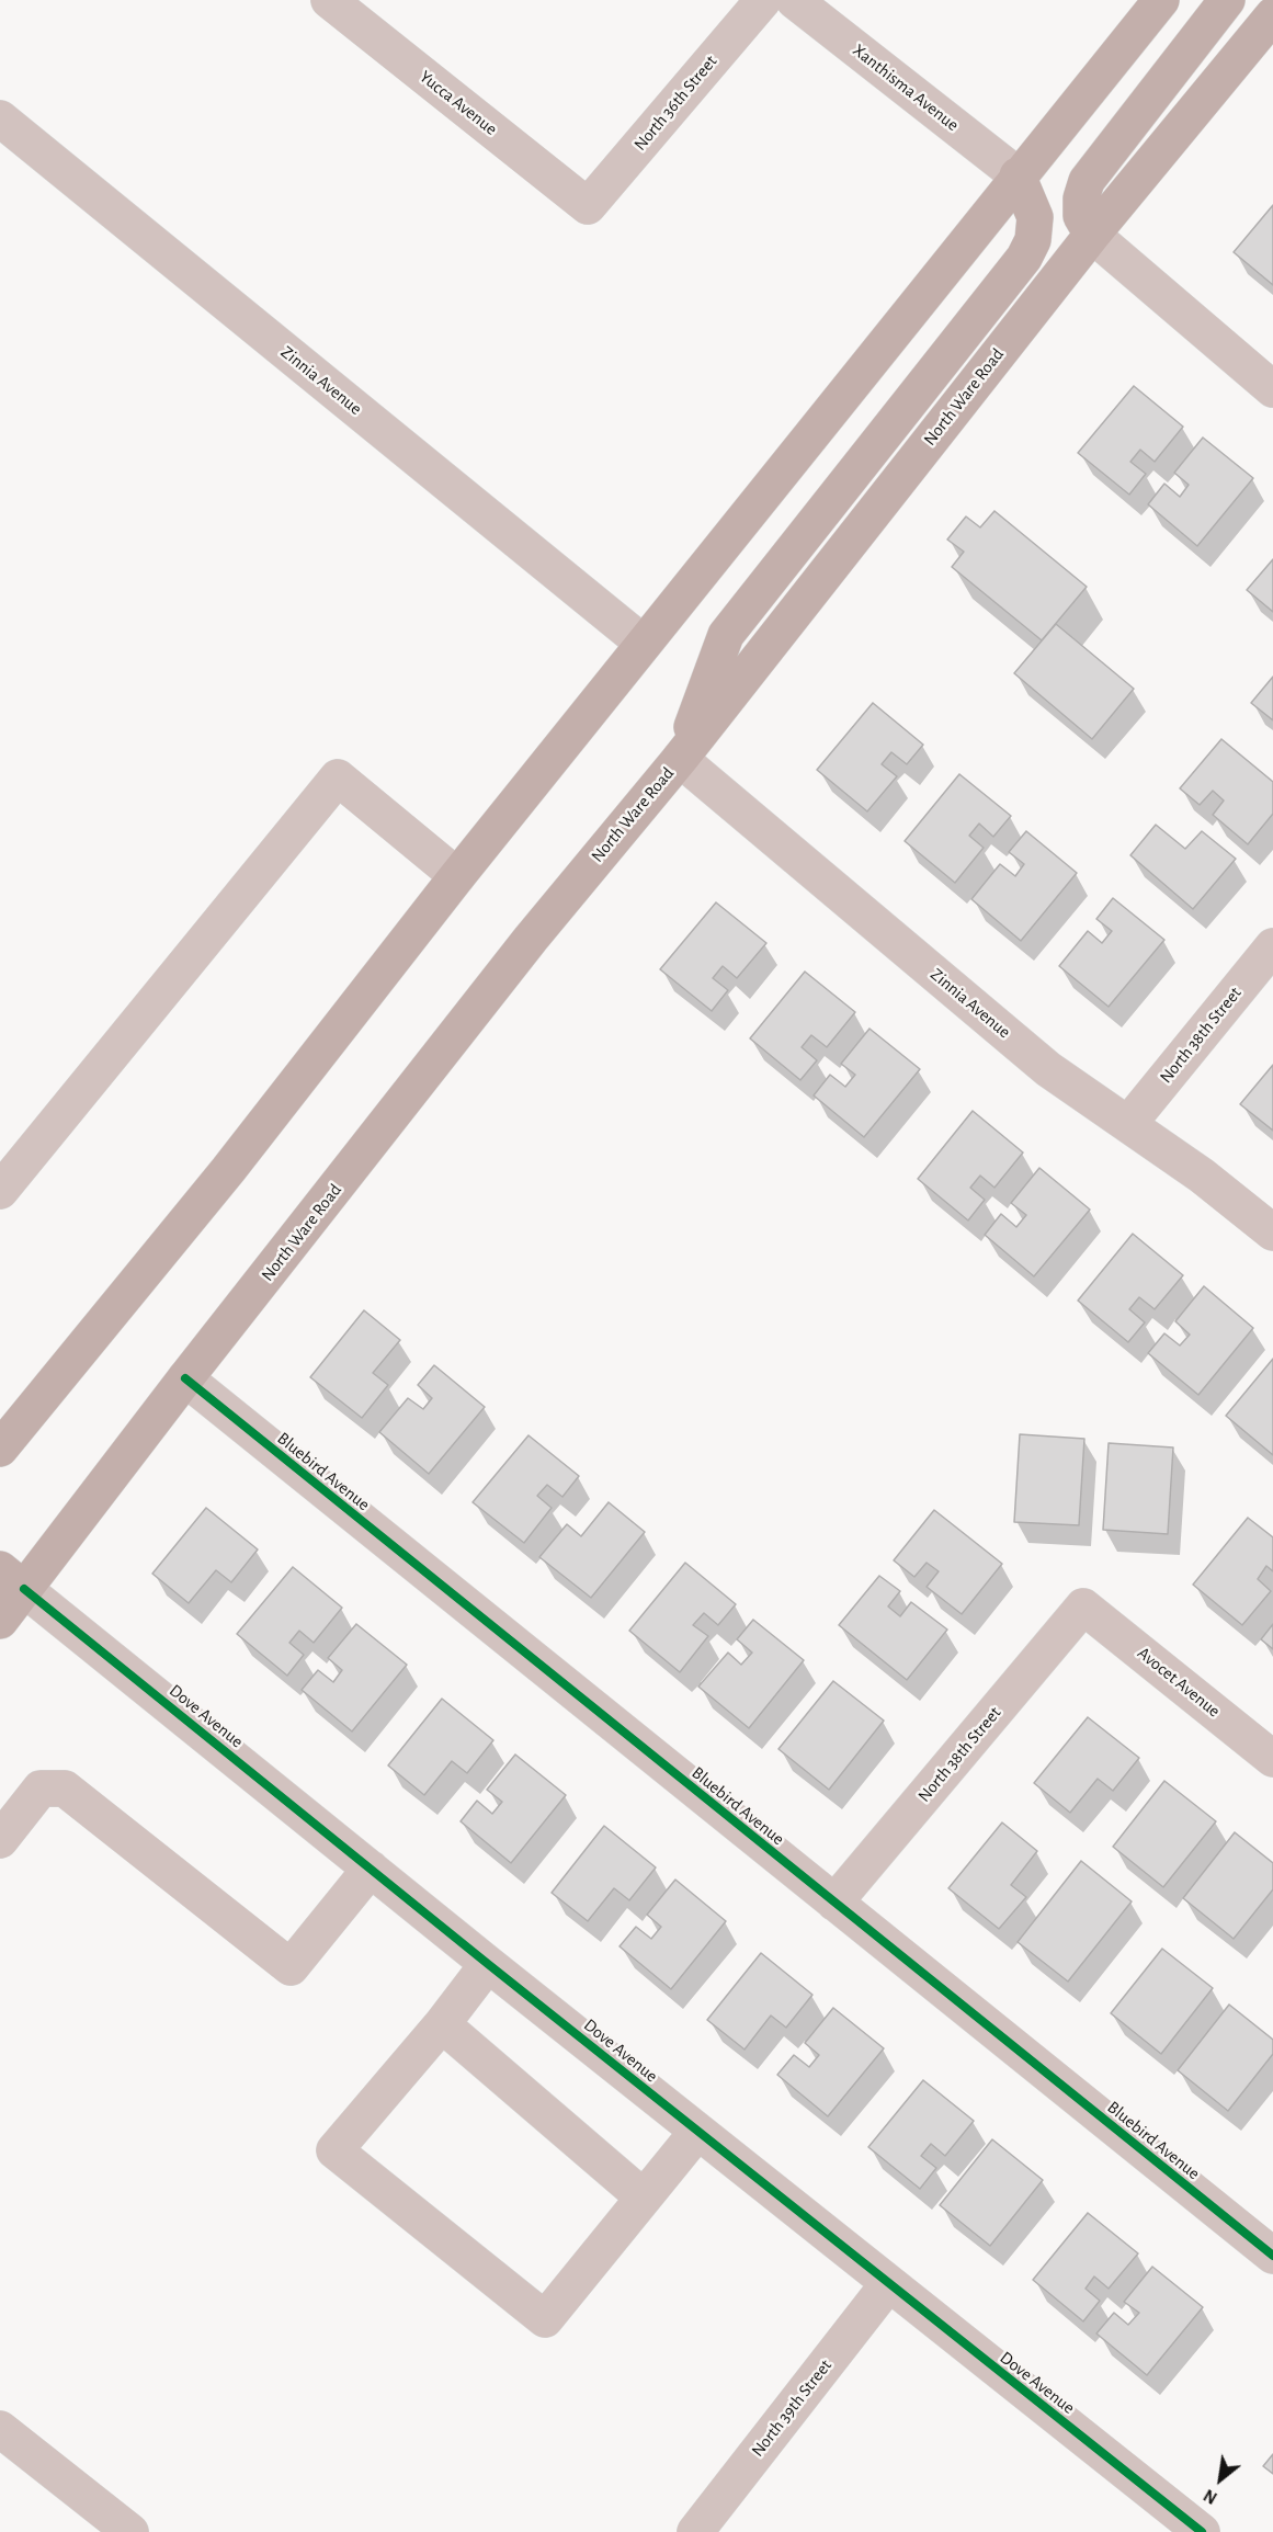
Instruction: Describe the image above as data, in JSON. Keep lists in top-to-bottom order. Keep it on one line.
{"streets":{"main road":["North Ware Road"],"street":["Xanthisma Avenue","Yucca Avenue","North 36th Street","Zinnia Avenue","North 38th Street","Bluebird Avenue","Avocet Avenue","Dove Avenue","North 39th Street"]},"crossings":[["Yucca Avenue","North 36th Street"],["Zinnia Avenue","North Ware Road"],["Zinnia Avenue","North 38th Street"],["North Ware Road","Bluebird Avenue"],["North Ware Road","Dove Avenue"],["North 38th Street","Bluebird Avenue"],["North 38th Street","Avocet Avenue"],["Dove Avenue","North 39th Street"]],"north":"bottom left"}
